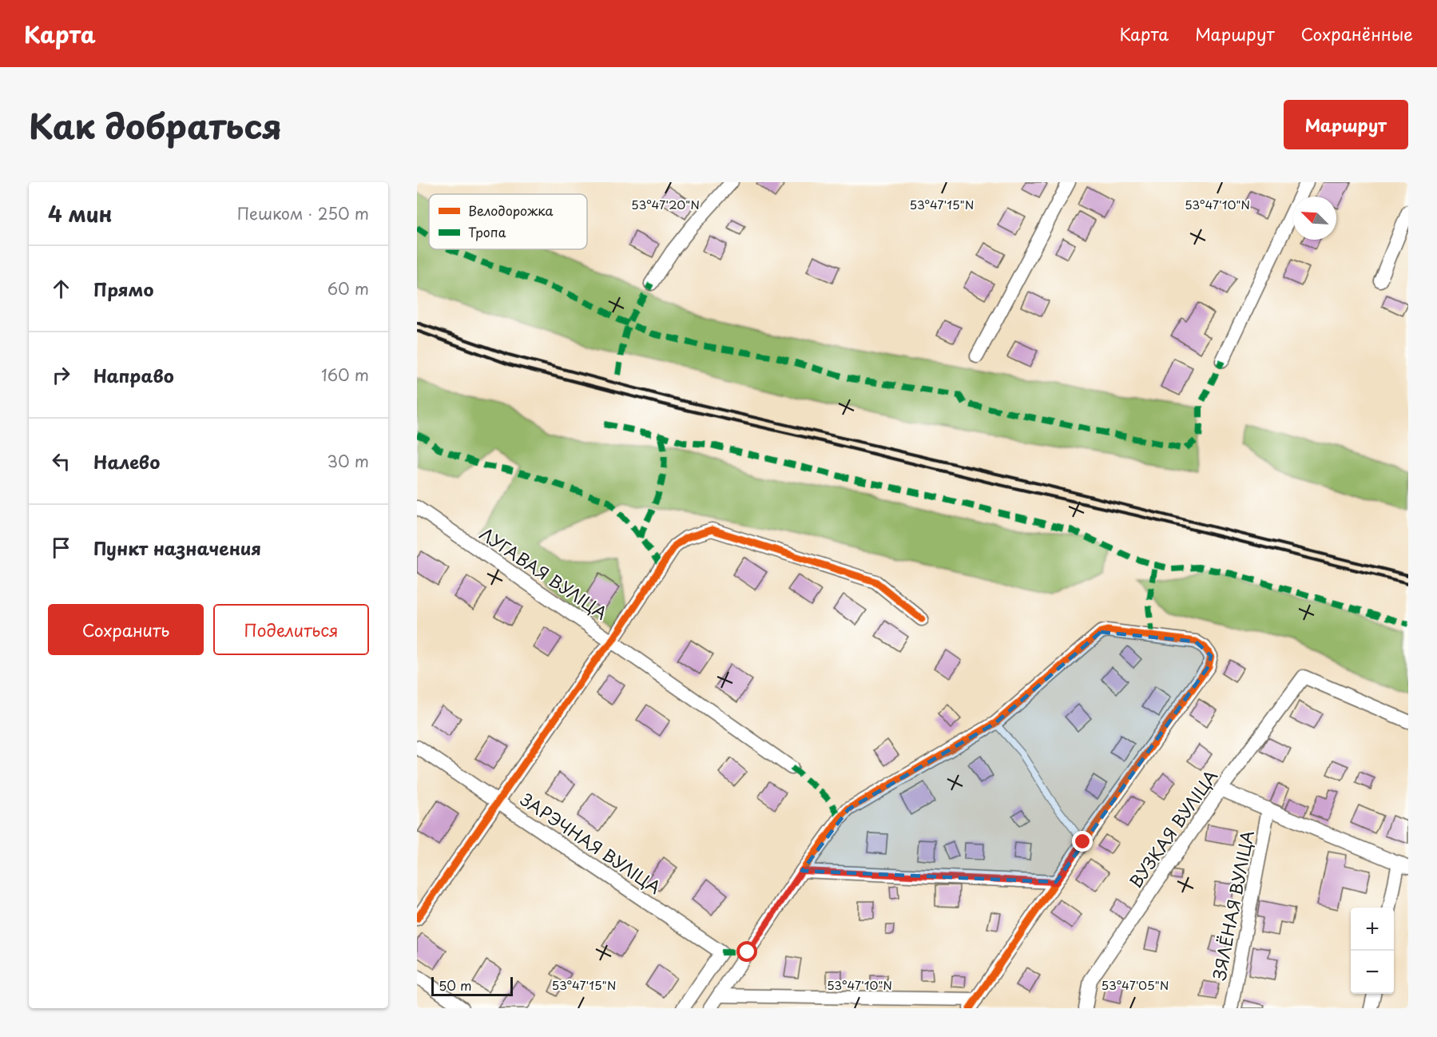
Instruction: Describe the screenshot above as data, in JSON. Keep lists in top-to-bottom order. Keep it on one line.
{"streets":{"street":["ЛУГАВАЯ ВУЛІЦА","ВУЗКАЯ ВУЛІЦА","ЗАРЭЧНАЯ ВУЛІЦА","ЗЯЛЁНАЯ ВУЛІЦА"]},"legend":["Велодорожка","Тропа"],"scale_bar":"50 m","north":"top left","page":{"header":"Карта","nav":["Карта","Маршрут","Сохранённые"],"title":"Как добраться","buttons":["Маршрут",["Сохранить","Поделиться"]],"heading":["4 мин","Пешком · 250 m"],"list":[["Прямо","60 m"],["Направо","160 m"],["Налево","30 m"],"Пункт назначения"],"map_buttons":["+","−"],"scale":"50 m"},"coordinates":["53°47'20\"N","53°47'15\"N","53°47'10\"N","53°47'05\"N"]}
